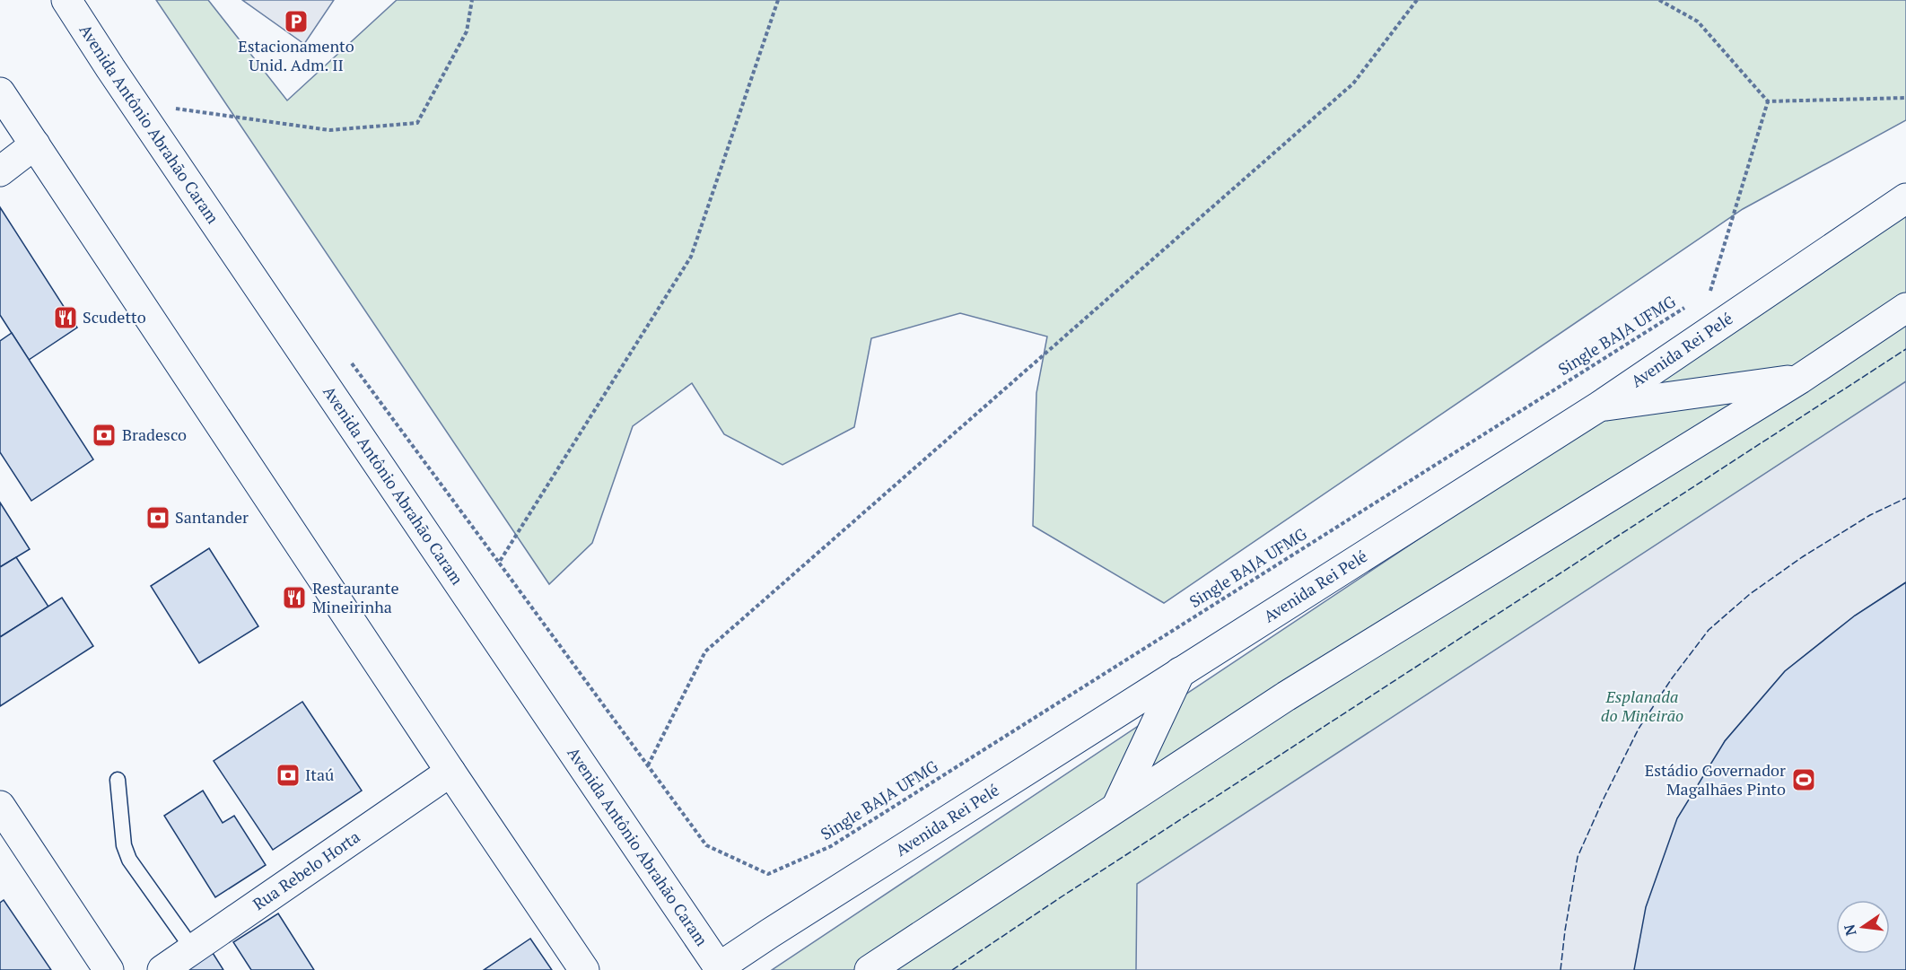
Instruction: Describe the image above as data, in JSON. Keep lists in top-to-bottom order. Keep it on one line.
{"streets":{"main road":["Avenida Antônio Abrahão Caram","Avenida Rei Pelé","Rua Rebelo Horta"],"path":["Single BAJA UFMG"]},"crossings":[["Avenida Antônio Abrahão Caram","Avenida Rei Pelé"]],"parks":["Esplanada do Mineirão"],"places":{"parking":["Estacionamento Unid. Adm. II"],"restaurant":["Scudetto","Restaurante Mineirinha"],"bank":["Bradesco","Santander","Itaú"],"sports":["Estádio Governador Magalhães Pinto"]},"north":"left"}
